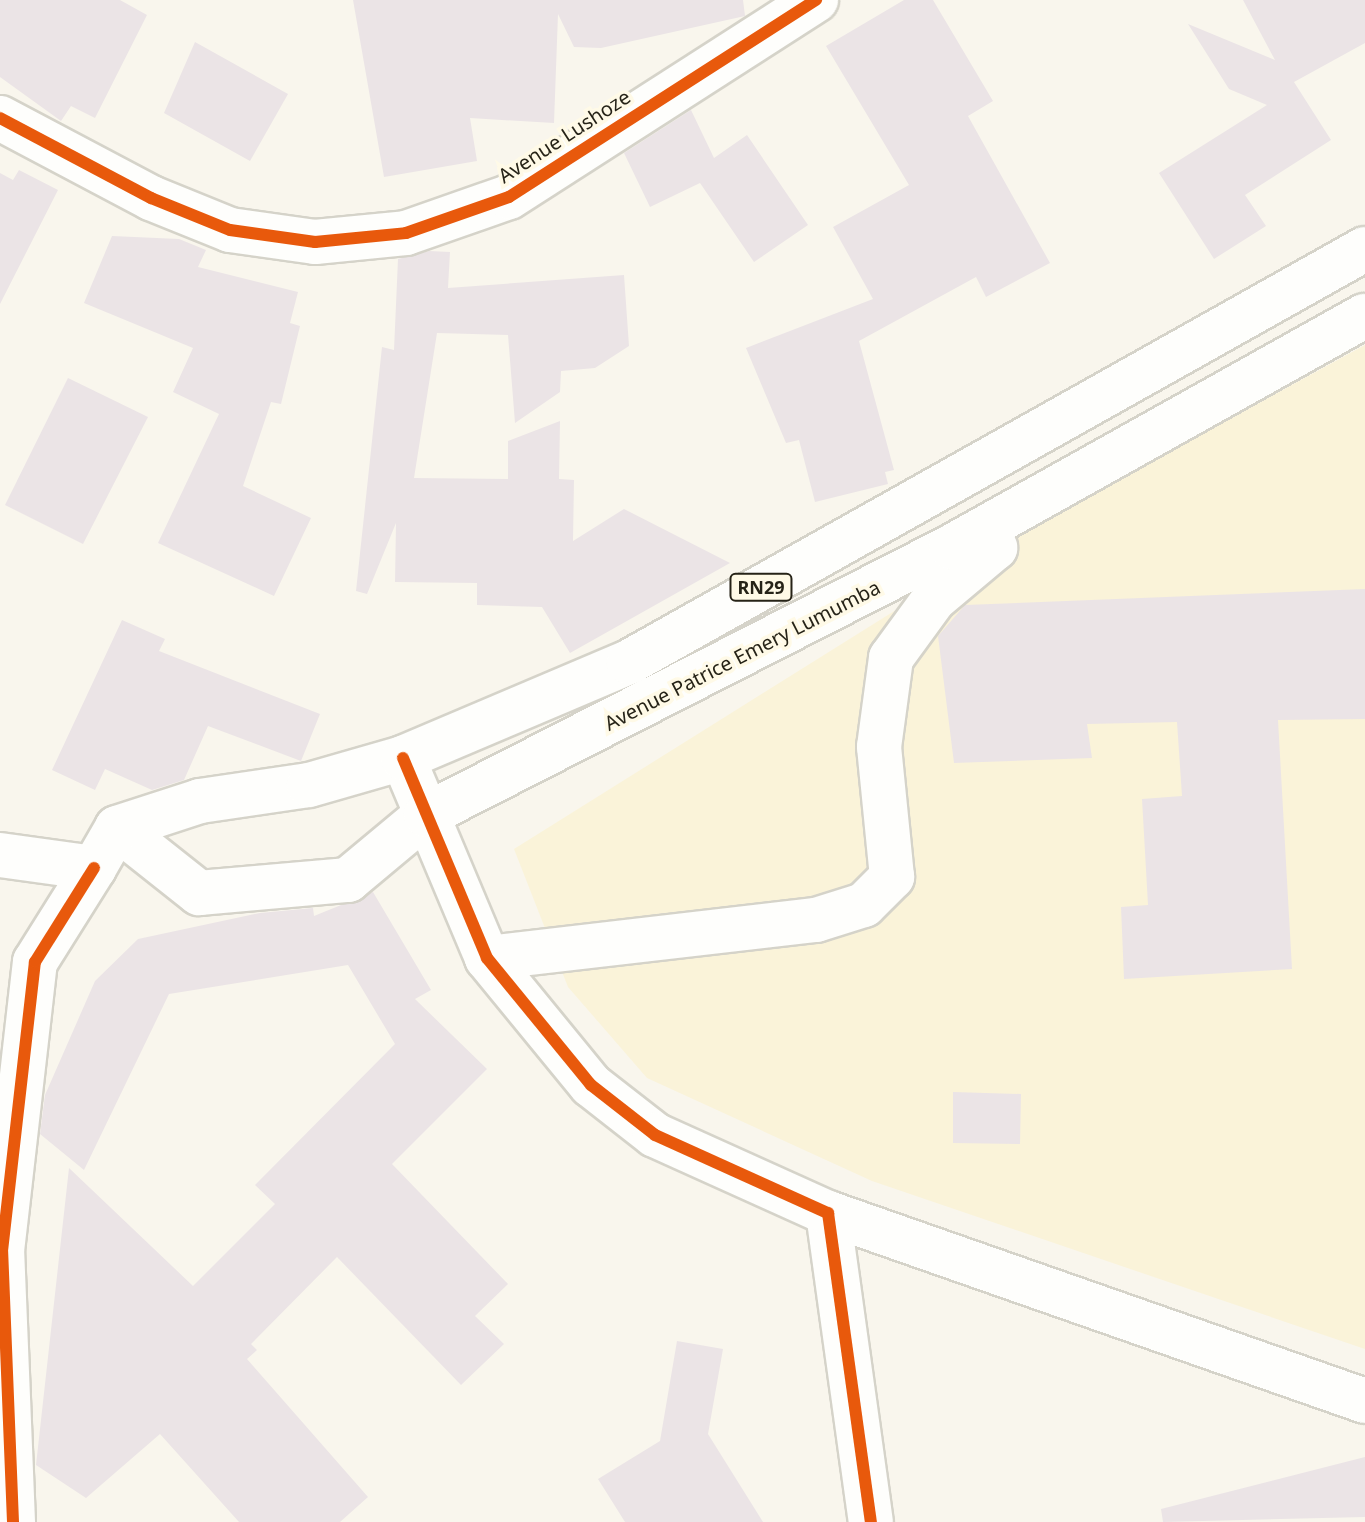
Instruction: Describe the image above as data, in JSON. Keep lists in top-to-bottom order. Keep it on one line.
{"streets":{"main road":["Avenue Lushoze","RN29","Avenue Patrice Emery Lumumba"]},"crossings":[["RN29","Avenue Patrice Emery Lumumba"]]}
